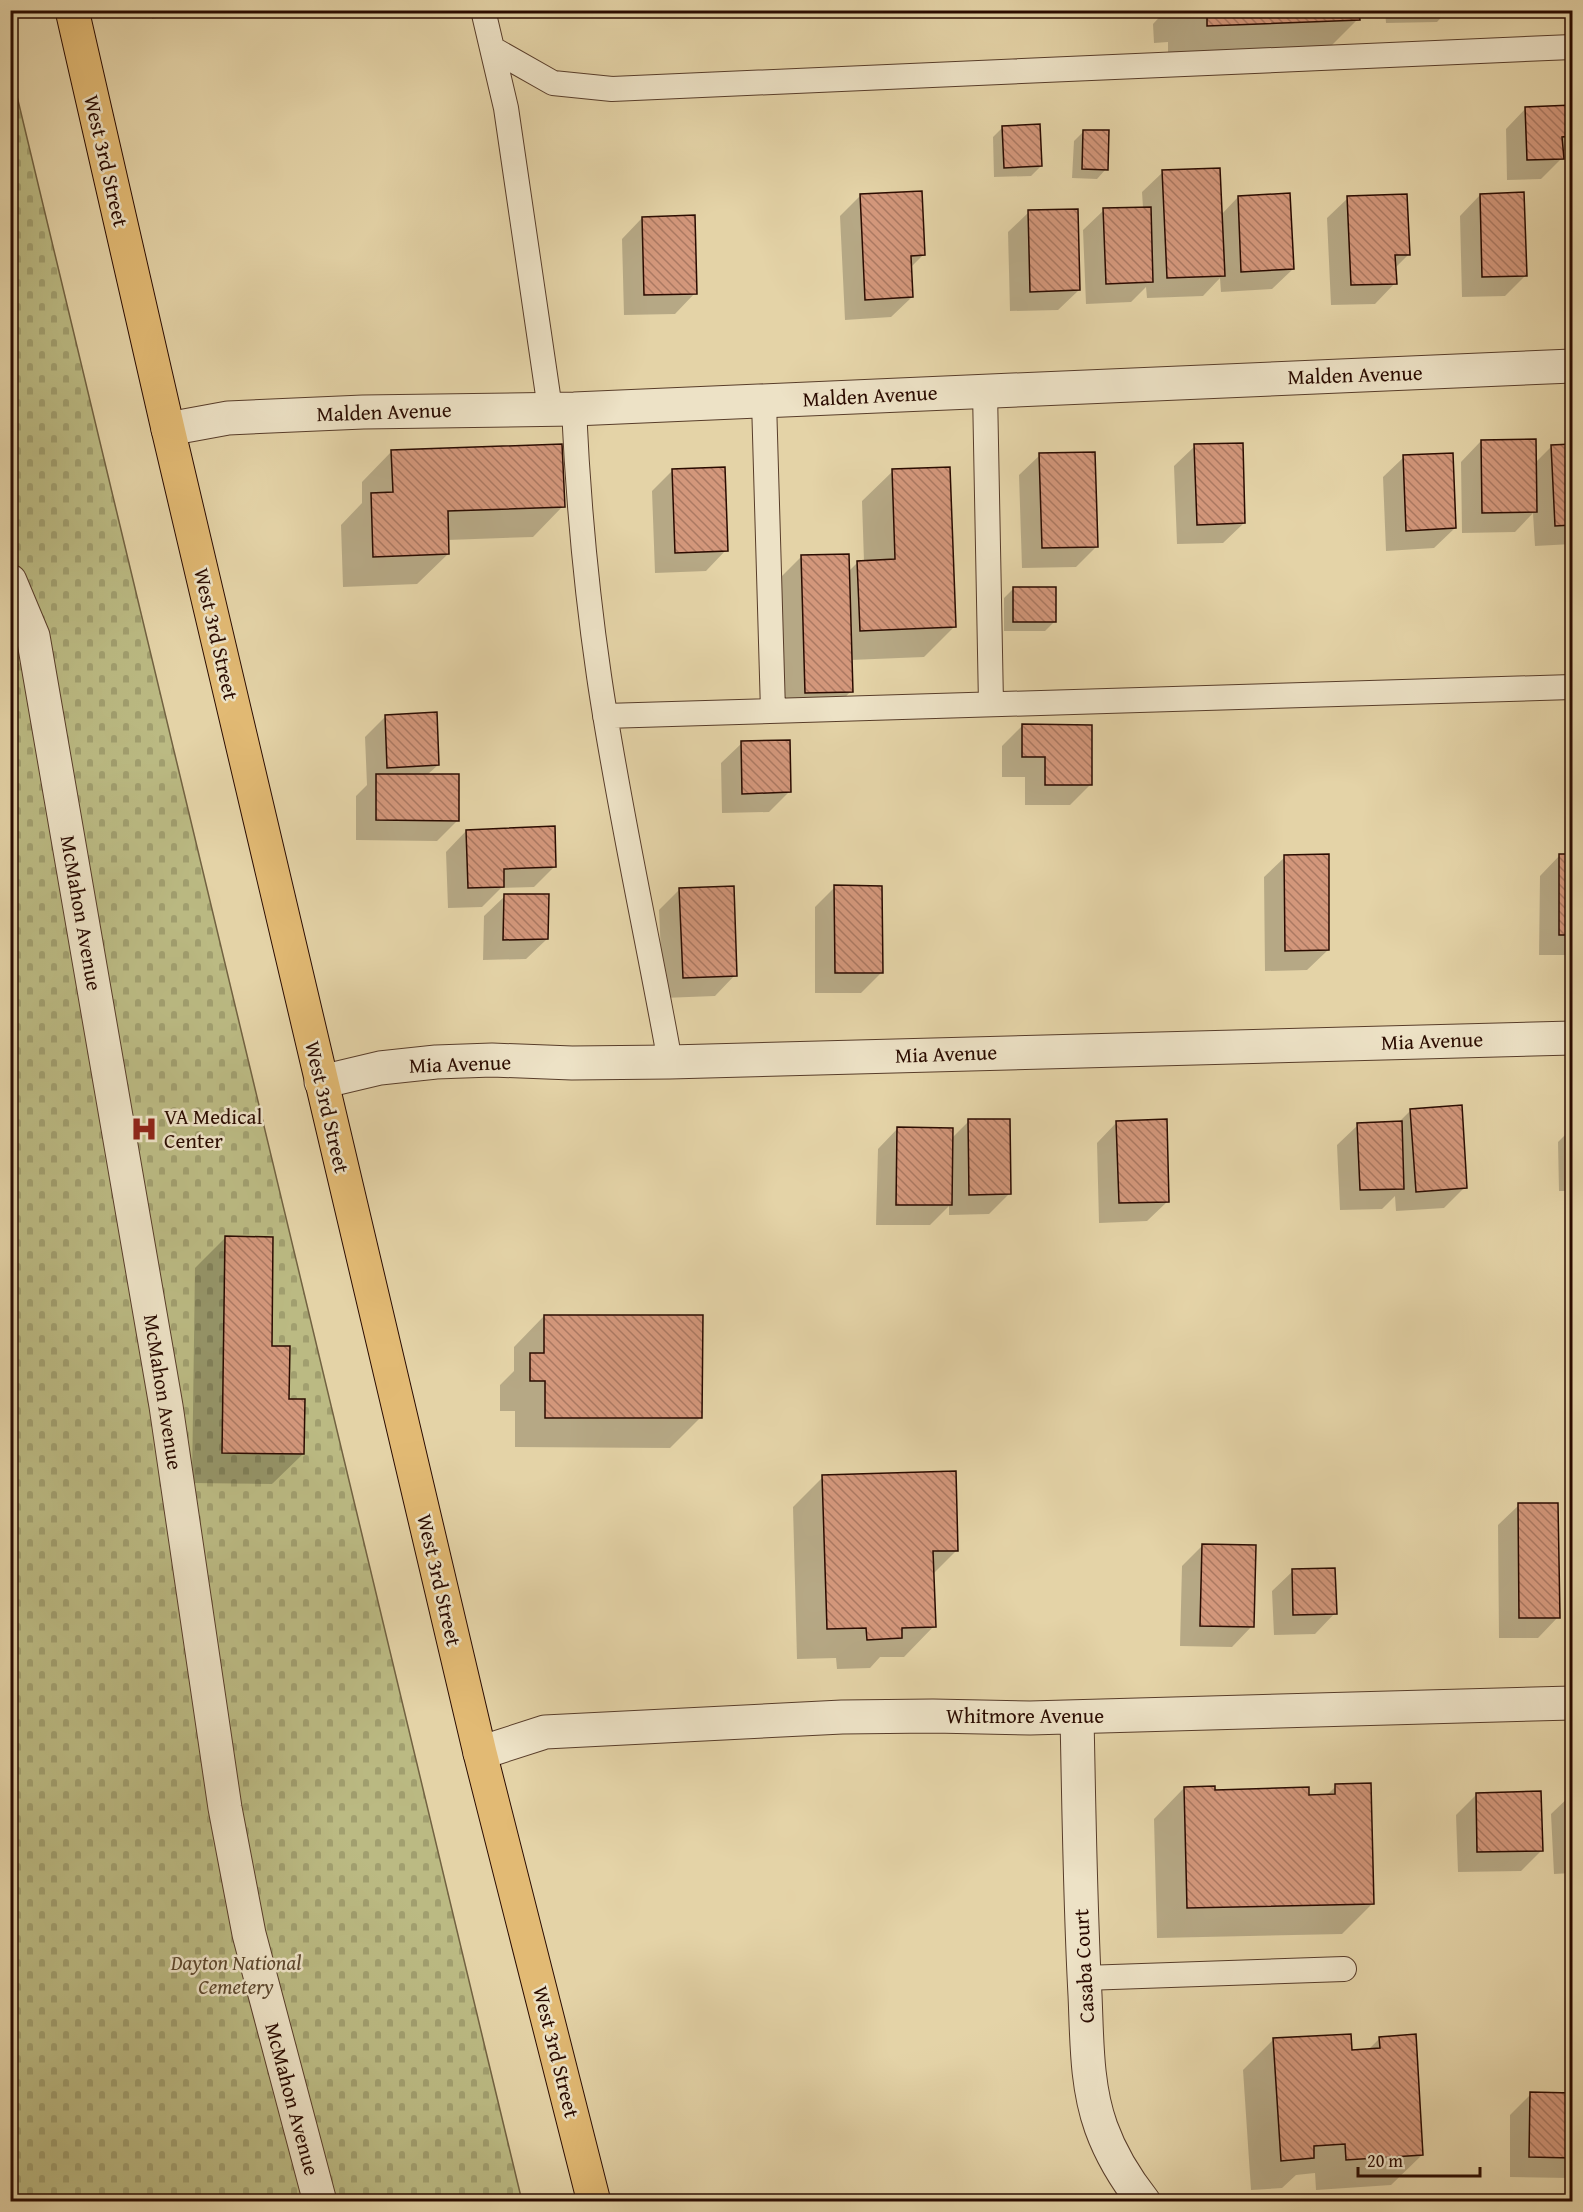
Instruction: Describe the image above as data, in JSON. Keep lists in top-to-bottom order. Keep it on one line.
{"streets":{"main road":["West 3rd Street"],"street":["Malden Avenue","McMahon Avenue","Mia Avenue","Whitmore Avenue","Casaba Court"]},"crossings":[["West 3rd Street","Malden Avenue"],["West 3rd Street","Mia Avenue"],["West 3rd Street","Whitmore Avenue"],["Whitmore Avenue","Casaba Court"]],"parks":["Dayton National Cemetery"],"places":{"hospital":["VA Medical Center"]},"scale_bar":"20 m"}
